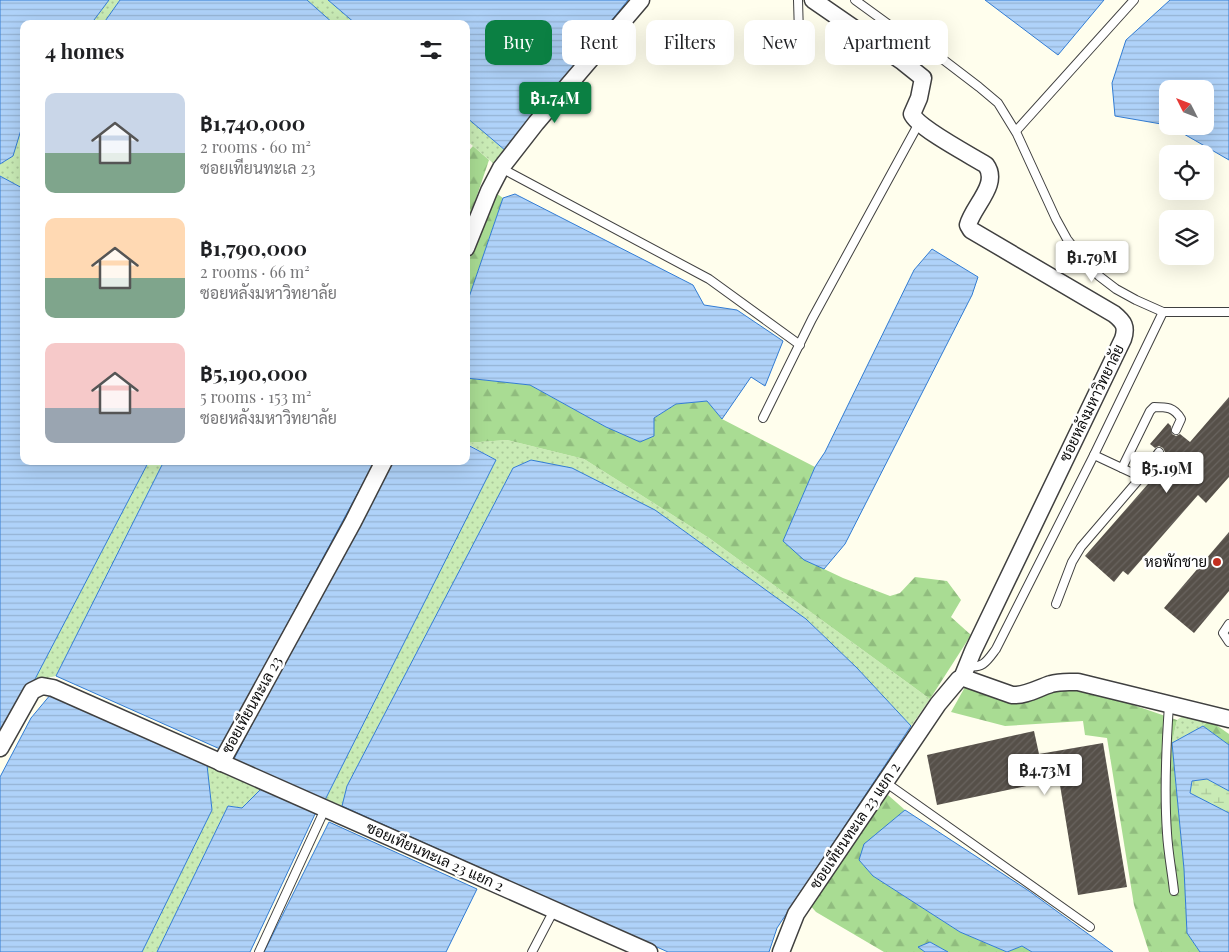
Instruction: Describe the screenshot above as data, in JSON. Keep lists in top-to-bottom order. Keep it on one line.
{"streets":{"street":["ซอยหลังมหาวิทยาลัย","ซอยเทียนทะเล 23","ซอยเทียนทะเล 23 แยก 2"]},"crossings":[["ซอยหลังมหาวิทยาลัย","ซอยเทียนทะเล 23 แยก 2"],["ซอยเทียนทะเล 23","ซอยเทียนทะเล 23 แยก 2"]],"places":["หอพักชาย"],"north":"top left","page":{"chip":["Buy","Rent","Filters","New","Apartment"],"heading":"4 homes","list":[{"name":"฿1,740,000","note":"2 rooms · 60 m² · ซอยเทียนทะเล 23"},{"name":"฿1,790,000","note":"2 rooms · 66 m² · ซอยหลังมหาวิทยาลัย"},{"name":"฿5,190,000","note":"5 rooms · 153 m² · ซอยหลังมหาวิทยาลัย"}],"price":["฿1.74M","฿1.79M","฿5.19M","฿4.73M"]}}
